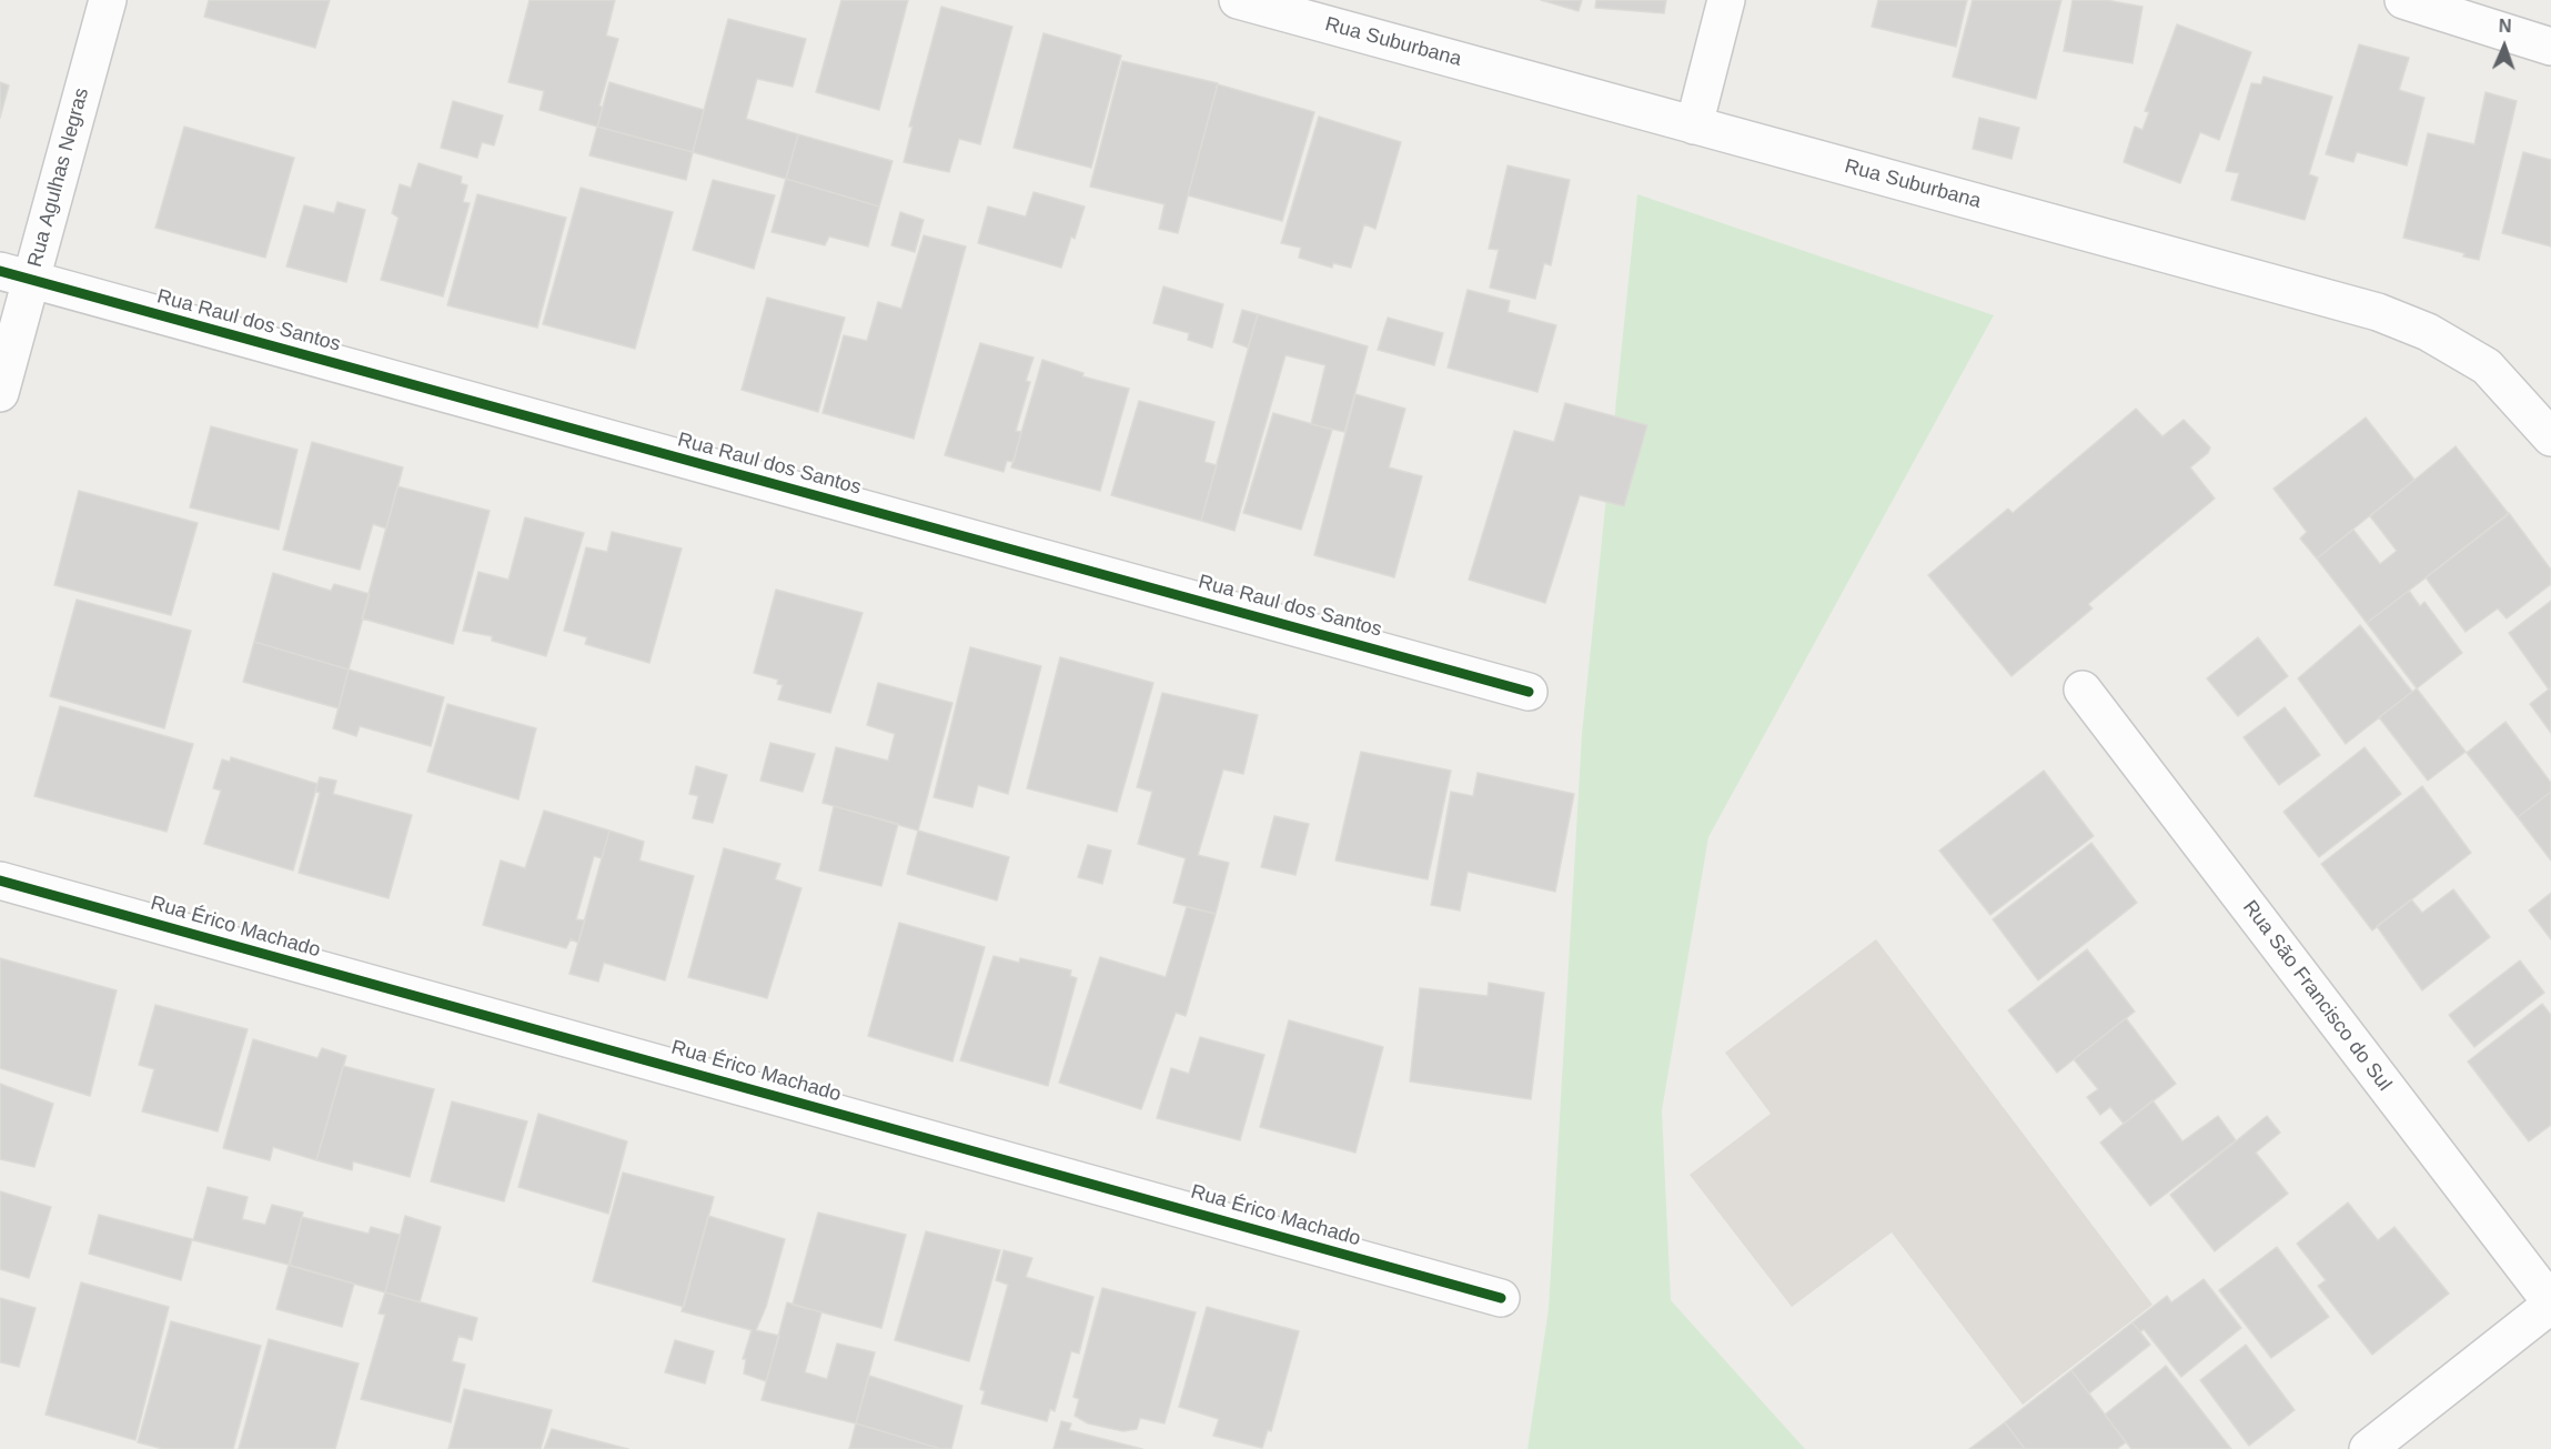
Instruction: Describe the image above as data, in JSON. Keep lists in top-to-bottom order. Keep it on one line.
{"streets":{"street":["Rua Suburbana","Rua Agulhas Negras","Rua Raul dos Santos","Rua Érico Machado","Rua São Francisco do Sul"]},"crossings":[["Rua Agulhas Negras","Rua Raul dos Santos"]],"north":"top"}
